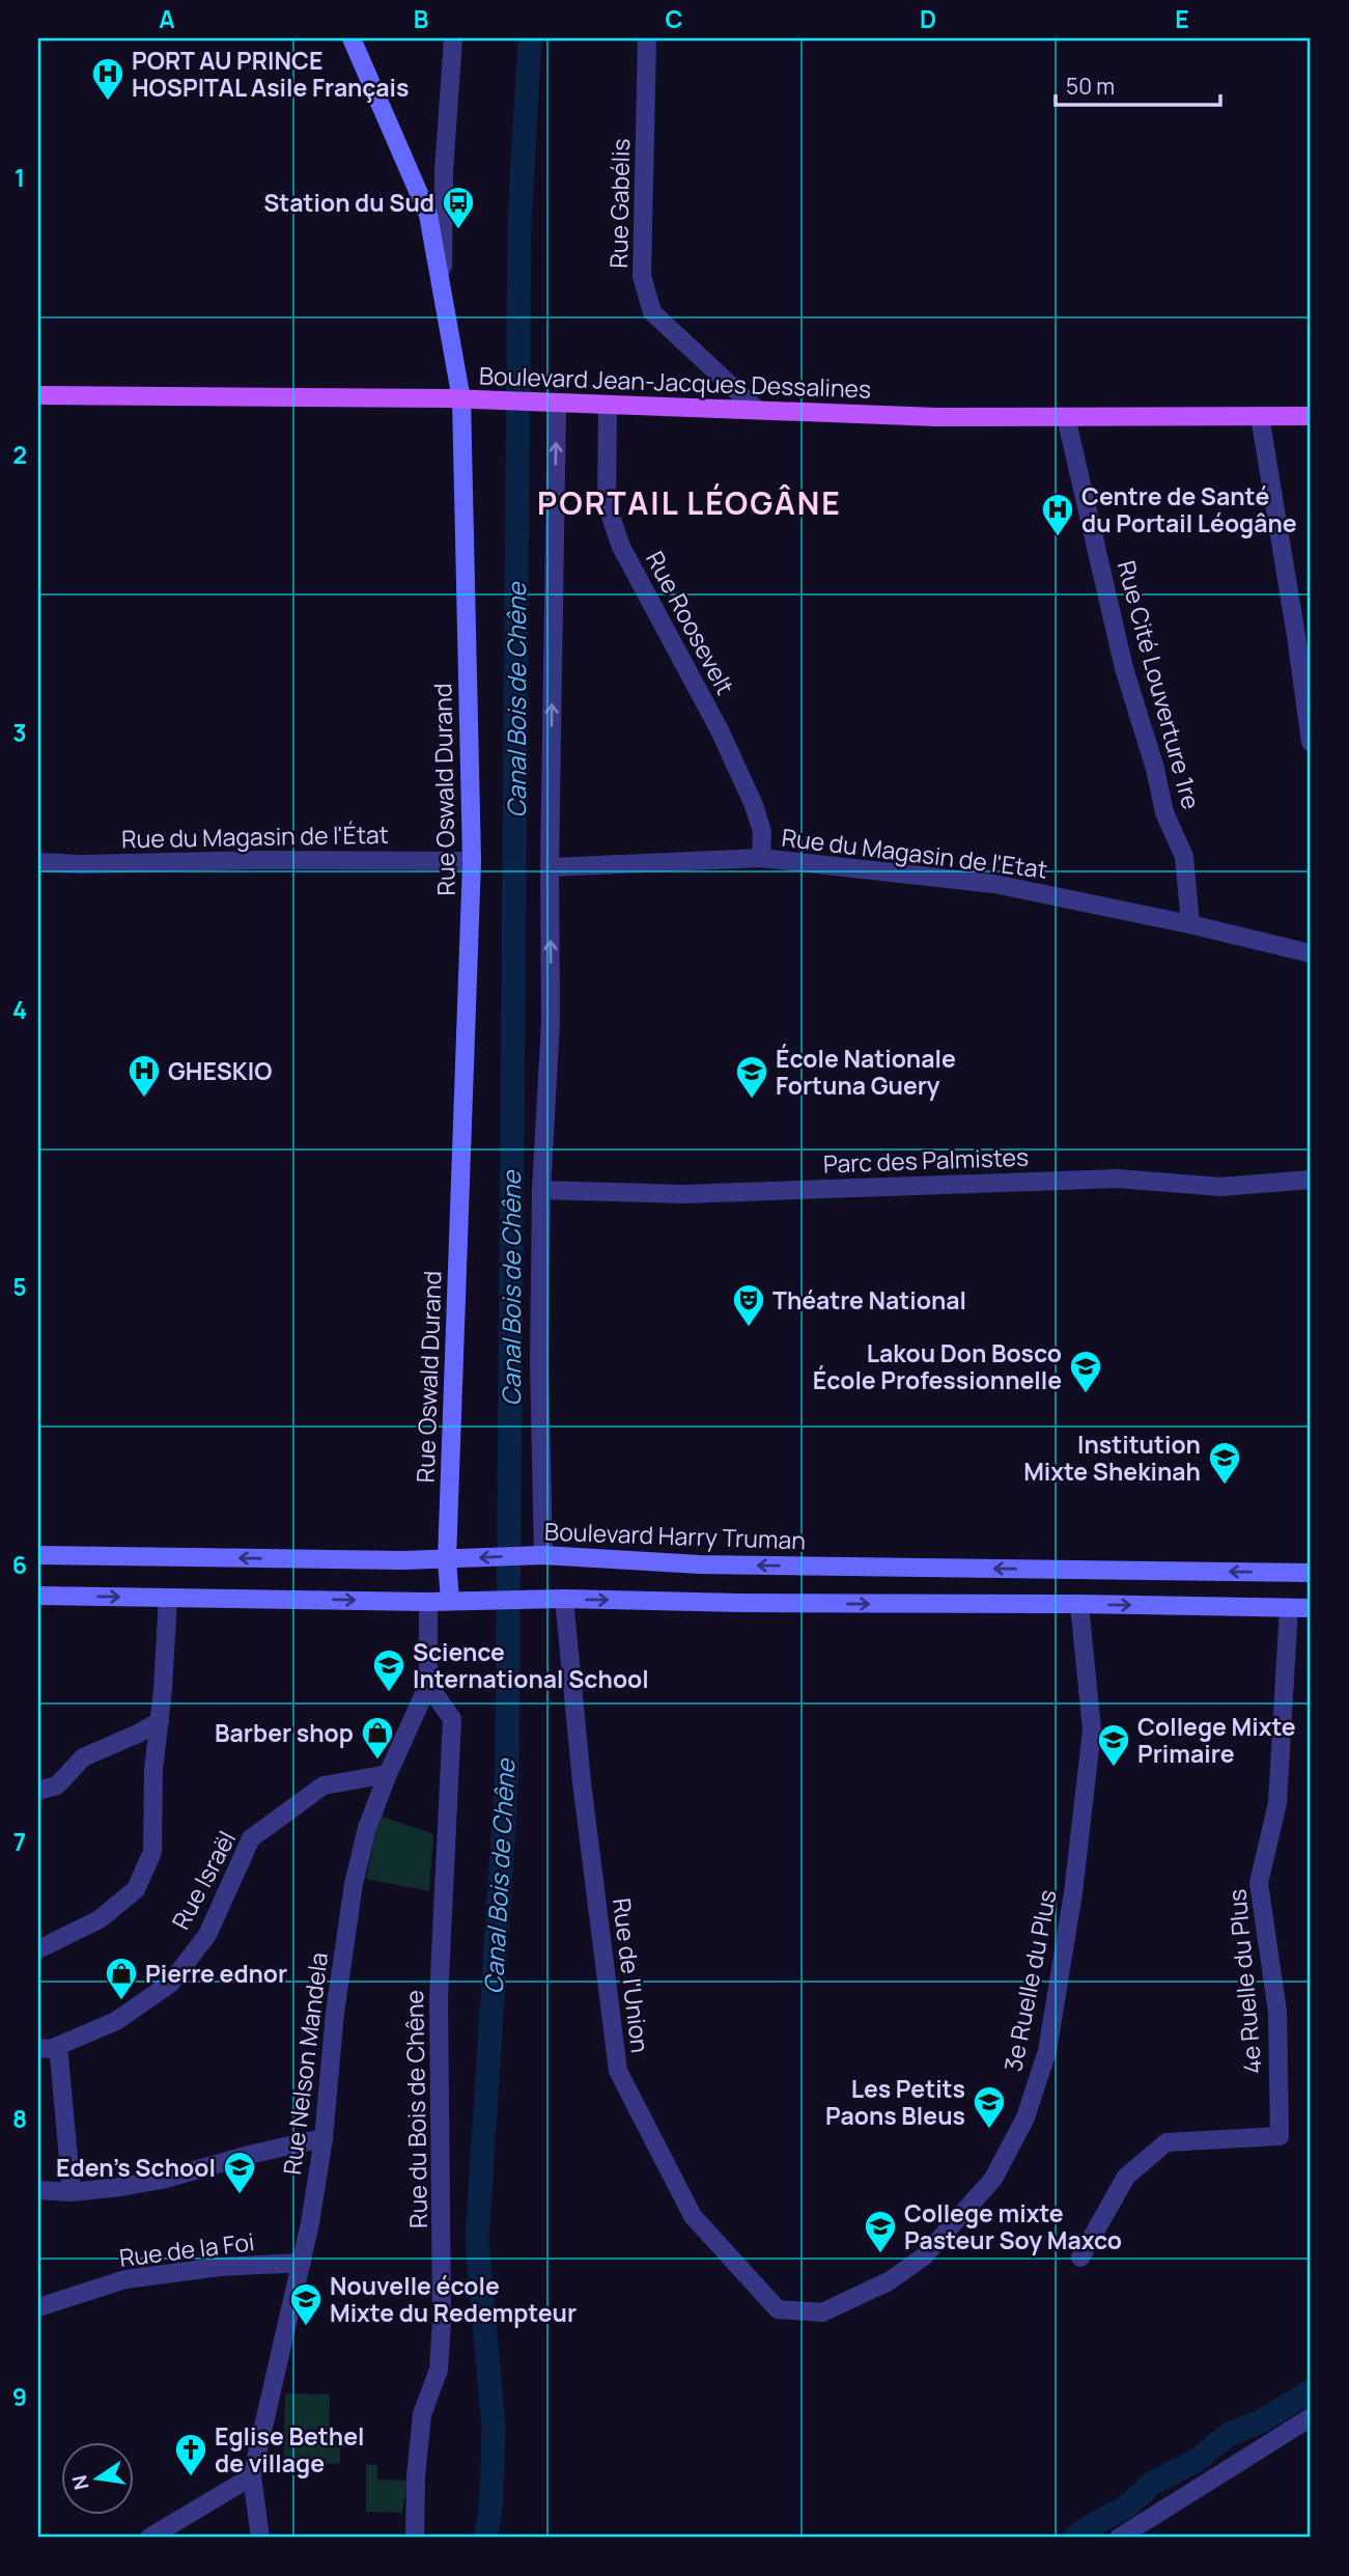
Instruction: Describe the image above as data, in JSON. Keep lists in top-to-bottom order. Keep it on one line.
{"streets":{"main road":["Boulevard Jean-Jacques Dessalines","Rue Oswald Durand","Boulevard Harry Truman"],"street":["Rue Gabélis","Rue Roosevelt","Rue Cité Louverture 1re","Rue du Magasin de l'État","Rue du Magasin de l'Etat","Parc des Palmistes","Rue Israël","Rue de l'Union","3e Ruelle du Plus","4e Ruelle du Plus","Rue Nelson Mandela","Rue du Bois de Chêne","Rue de la Foi"]},"crossings":[["Rue Gabélis","Boulevard Jean-Jacques Dessalines"],["Boulevard Jean-Jacques Dessalines","Rue Roosevelt"],["Boulevard Jean-Jacques Dessalines","Rue Cité Louverture 1re"],["Boulevard Jean-Jacques Dessalines","Rue Oswald Durand"],["Rue Roosevelt","Rue du Magasin de l'Etat"],["Rue Cité Louverture 1re","Rue du Magasin de l'Etat"],["Rue Oswald Durand","Rue du Magasin de l'État"],["Rue Oswald Durand","Boulevard Harry Truman"],["Rue Israël","Rue Nelson Mandela"],["Rue de l'Union","3e Ruelle du Plus"],["Rue Nelson Mandela","Rue du Bois de Chêne"],["Rue Nelson Mandela","Rue de la Foi"]],"districts":["PORTAIL LÉOGÂNE"],"water":["Canal Bois de Chêne"],"places":{"hospital":["PORT AU PRINCE HOSPITAL Asile Français","Centre de Santé du Portail Léogâne","GHESKIO"],"bus stop":["Station du Sud"],"school or university":["École Nationale Fortuna Guery","Lakou Don Bosco École Professionnelle","Institution Mixte Shekinah","Science International School","College Mixte Primaire","Les Petits Paons Bleus","Eden's School","College mixte Pasteur Soy Maxco","Nouvelle école Mixte du Redempteur"],"theatre":["Théatre National"],"shop":["Barber shop","Pierre ednor"],"church":["Eglise Bethel de village"]},"scale_bar":"50 m","north":"left","grid":{"columns":["A","B","C","D","E"],"rows":["1","2","3","4","5","6","7","8","9"]}}
